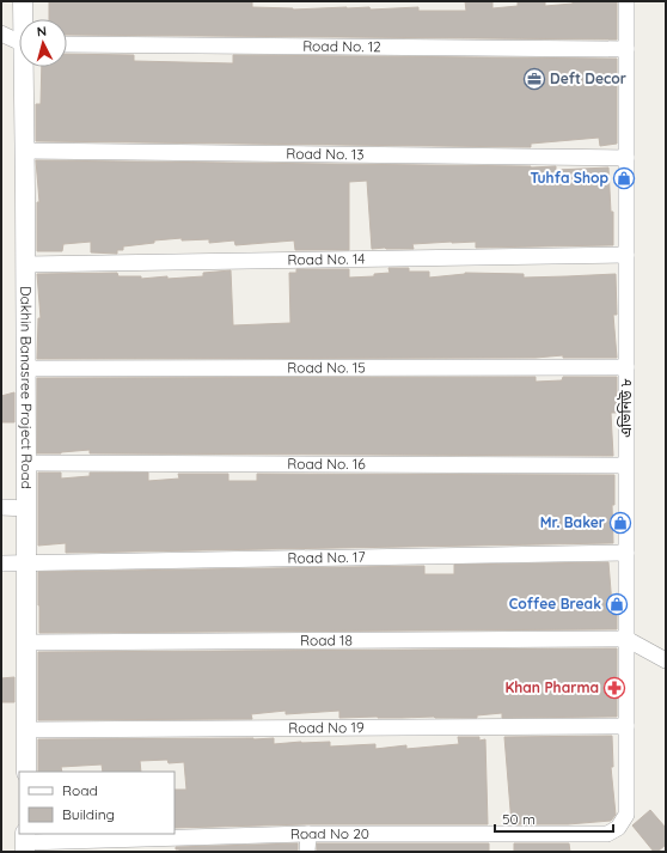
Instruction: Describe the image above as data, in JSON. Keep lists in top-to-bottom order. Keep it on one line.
{"streets":{"street":["Road No. 12","Road No. 13","Road No. 14","Road No. 15","Dakhin Banasree Project Road","এভিনিউ ৮","Road No. 16","Road No. 17","Road 18","Road No 19","Road No 20"]},"crossings":[["Road No. 12","এভিনিউ ৮"],["Road No. 13","Dakhin Banasree Project Road"],["Road No. 13","এভিনিউ ৮"],["Road No. 14","Dakhin Banasree Project Road"],["Road No. 14","এভিনিউ ৮"],["Road No. 15","Dakhin Banasree Project Road"],["Road No. 15","এভিনিউ ৮"],["Dakhin Banasree Project Road","Road No. 16"],["Dakhin Banasree Project Road","Road No. 17"],["Dakhin Banasree Project Road","Road 18"],["Dakhin Banasree Project Road","Road No 19"],["এভিনিউ ৮","Road No. 16"],["এভিনিউ ৮","Road No. 17"],["এভিনিউ ৮","Road 18"],["এভিনিউ ৮","Road No 19"],["এভিনিউ ৮","Road No 20"]],"places":{"office":["Deft Decor"],"shop":["Tuhfa Shop","Mr. Baker","Coffee Break"],"pharmacy":["Khan Pharma"]},"legend":["Road","Building"],"scale_bar":"50 m","north":"top"}
